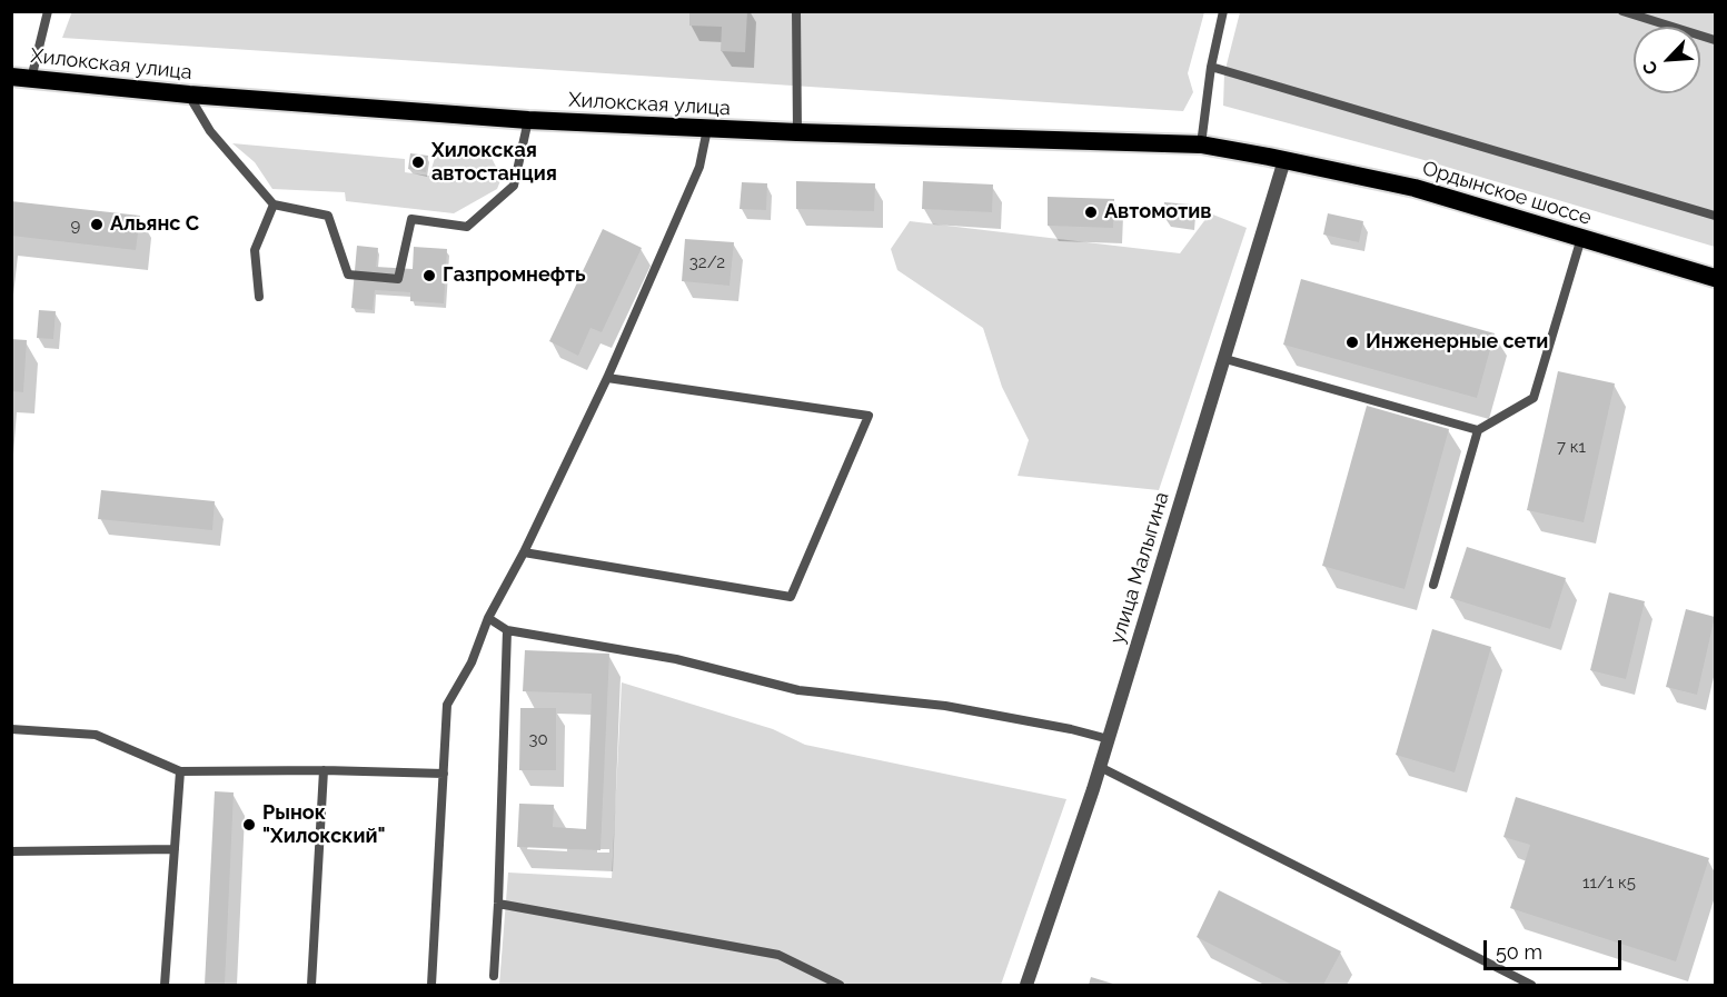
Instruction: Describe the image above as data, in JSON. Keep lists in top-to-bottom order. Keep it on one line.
{"streets":{"highway":["Хилокская улица","Ордынское шоссе"],"street":["улица Малыгина"]},"crossings":[["Хилокская улица","Ордынское шоссе"],["Хилокская улица","улица Малыгина"],["Ордынское шоссе","улица Малыгина"]],"places":["Хилокская автостанция","Автомотив","Альянс С","Газпромнефть","Инженерные сети","Рынок \"Хилокский\""],"house_numbers":["9","32/2","7 к1","30","11/1 к5"],"scale_bar":"50 m","north":"bottom left"}
